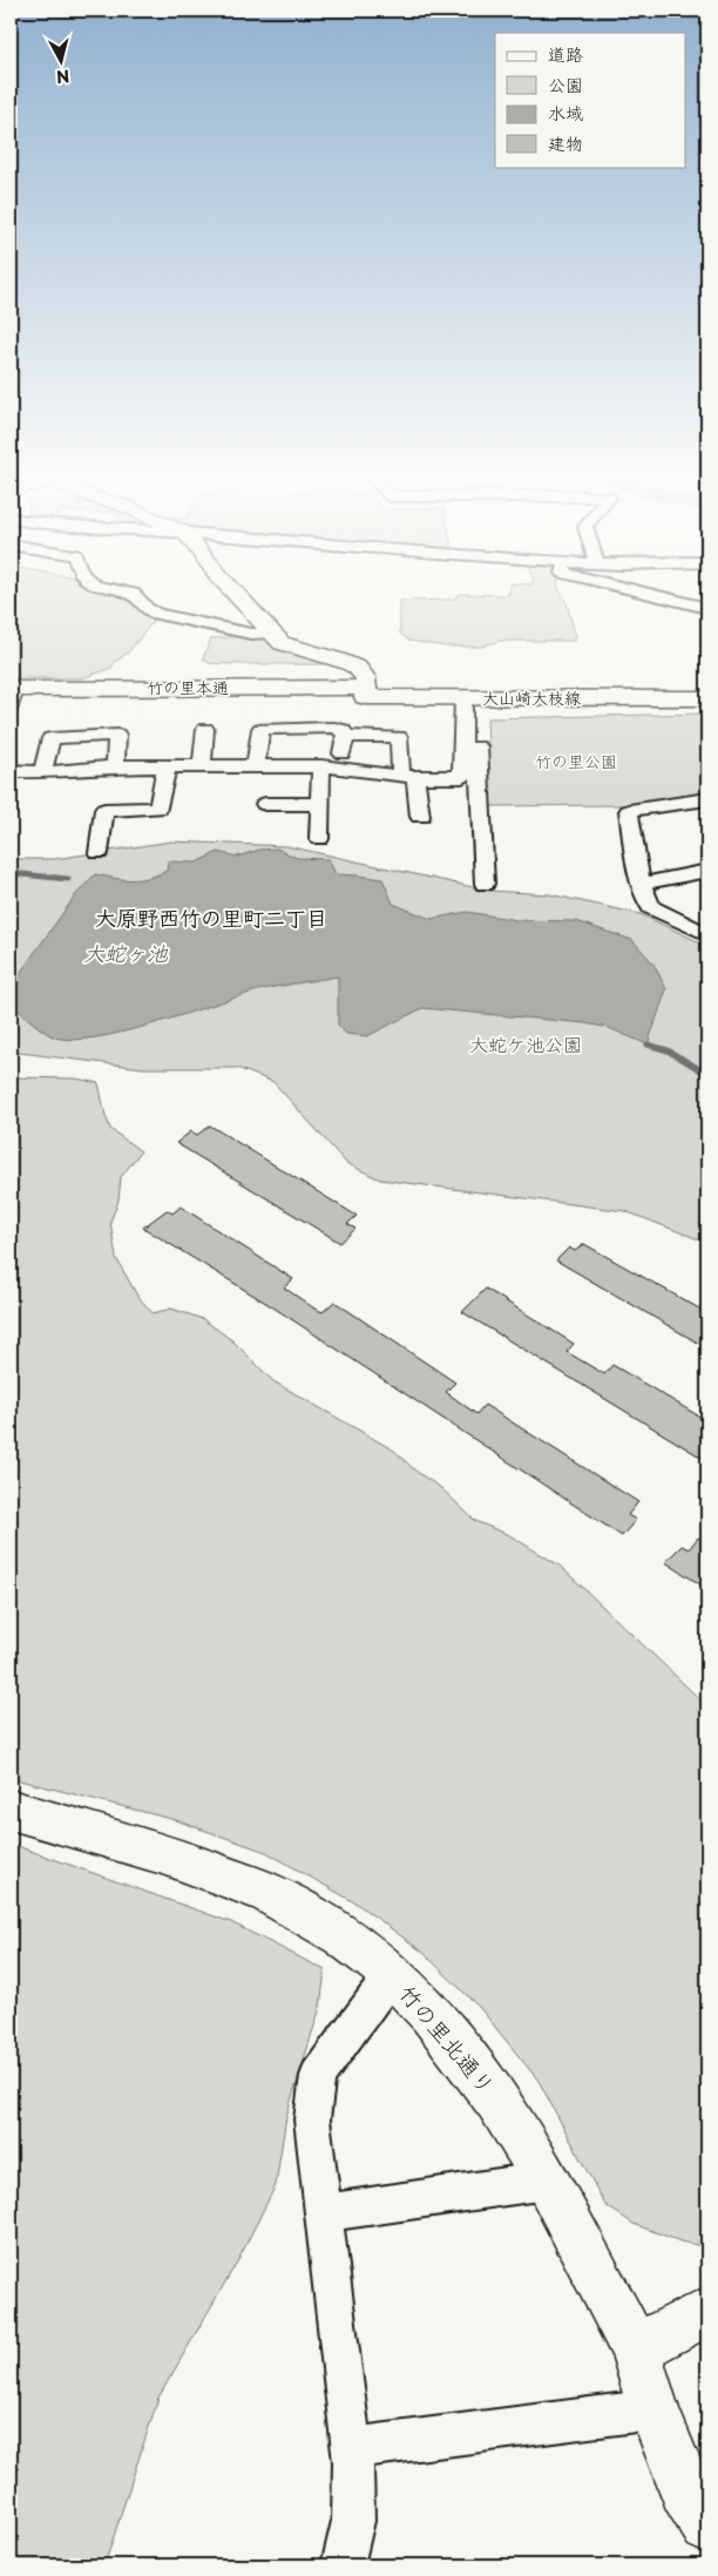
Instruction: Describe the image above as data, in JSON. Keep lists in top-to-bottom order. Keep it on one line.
{"streets":{"main road":["竹の里本通","大山崎大枝線","竹の里北通り"]},"crossings":[["竹の里本通","大山崎大枝線"]],"districts":["大原野西竹の里町二丁目"],"water":["大蛇ヶ池"],"parks":["竹の里公園","大蛇ケ池公園"],"legend":["道路","公園","水域","建物"],"north":"bottom"}
